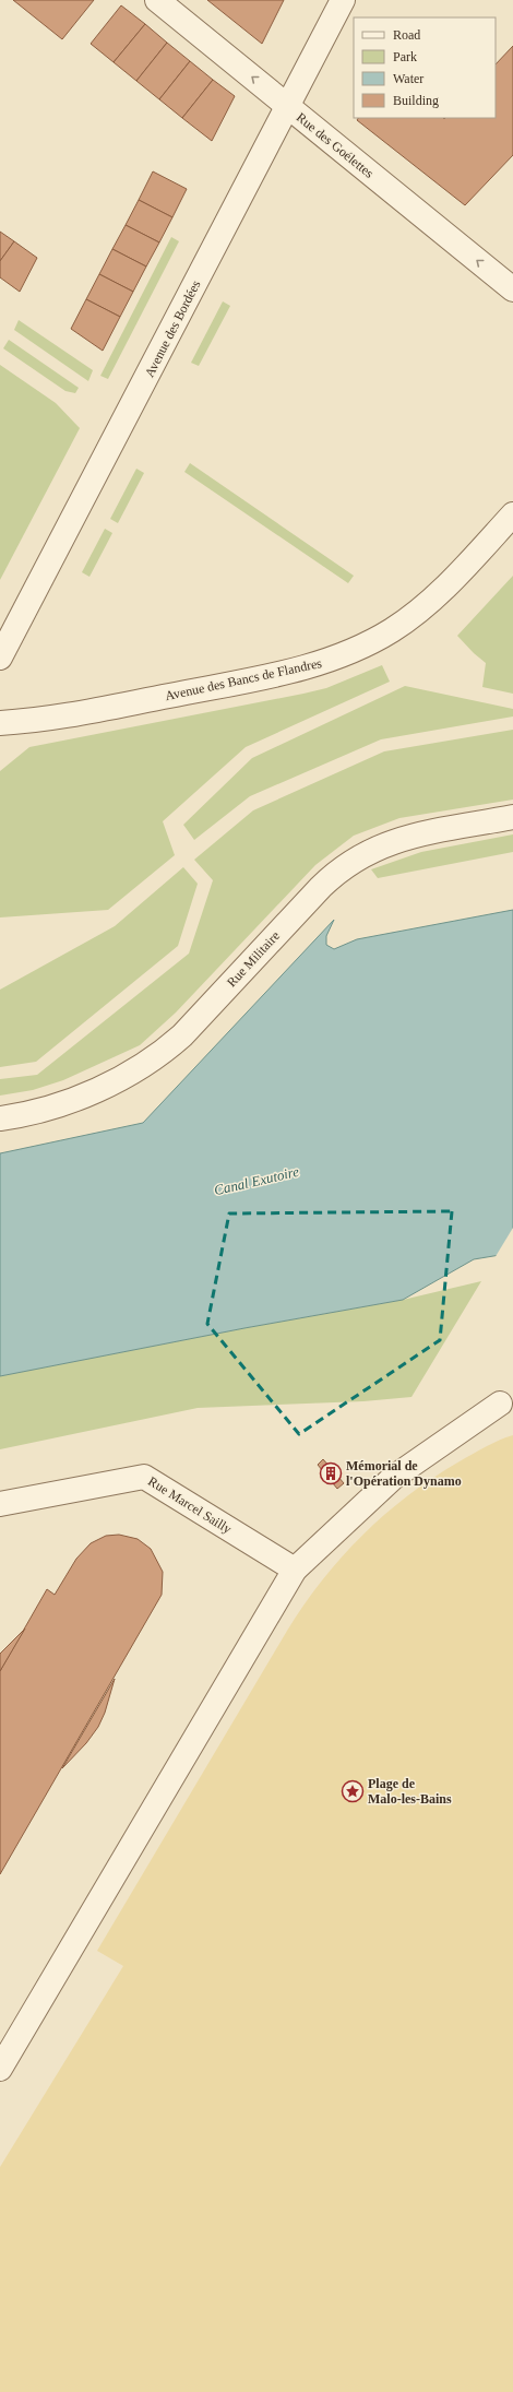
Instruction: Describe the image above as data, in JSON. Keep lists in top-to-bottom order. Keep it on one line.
{"streets":{"street":["Rue des Goélettes","Avenue des Bordées","Avenue des Bancs de Flandres","Rue Militaire","Rue Marcel Sailly"]},"crossings":[["Rue des Goélettes","Avenue des Bordées"]],"one_way":["Rue des Goélettes"],"water":["Canal Exutoire"],"places":{"building":["Mémorial de l'Opération Dynamo"],"place":["Plage de Malo-les-Bains"]},"legend":["Road","Park","Water","Building"]}
